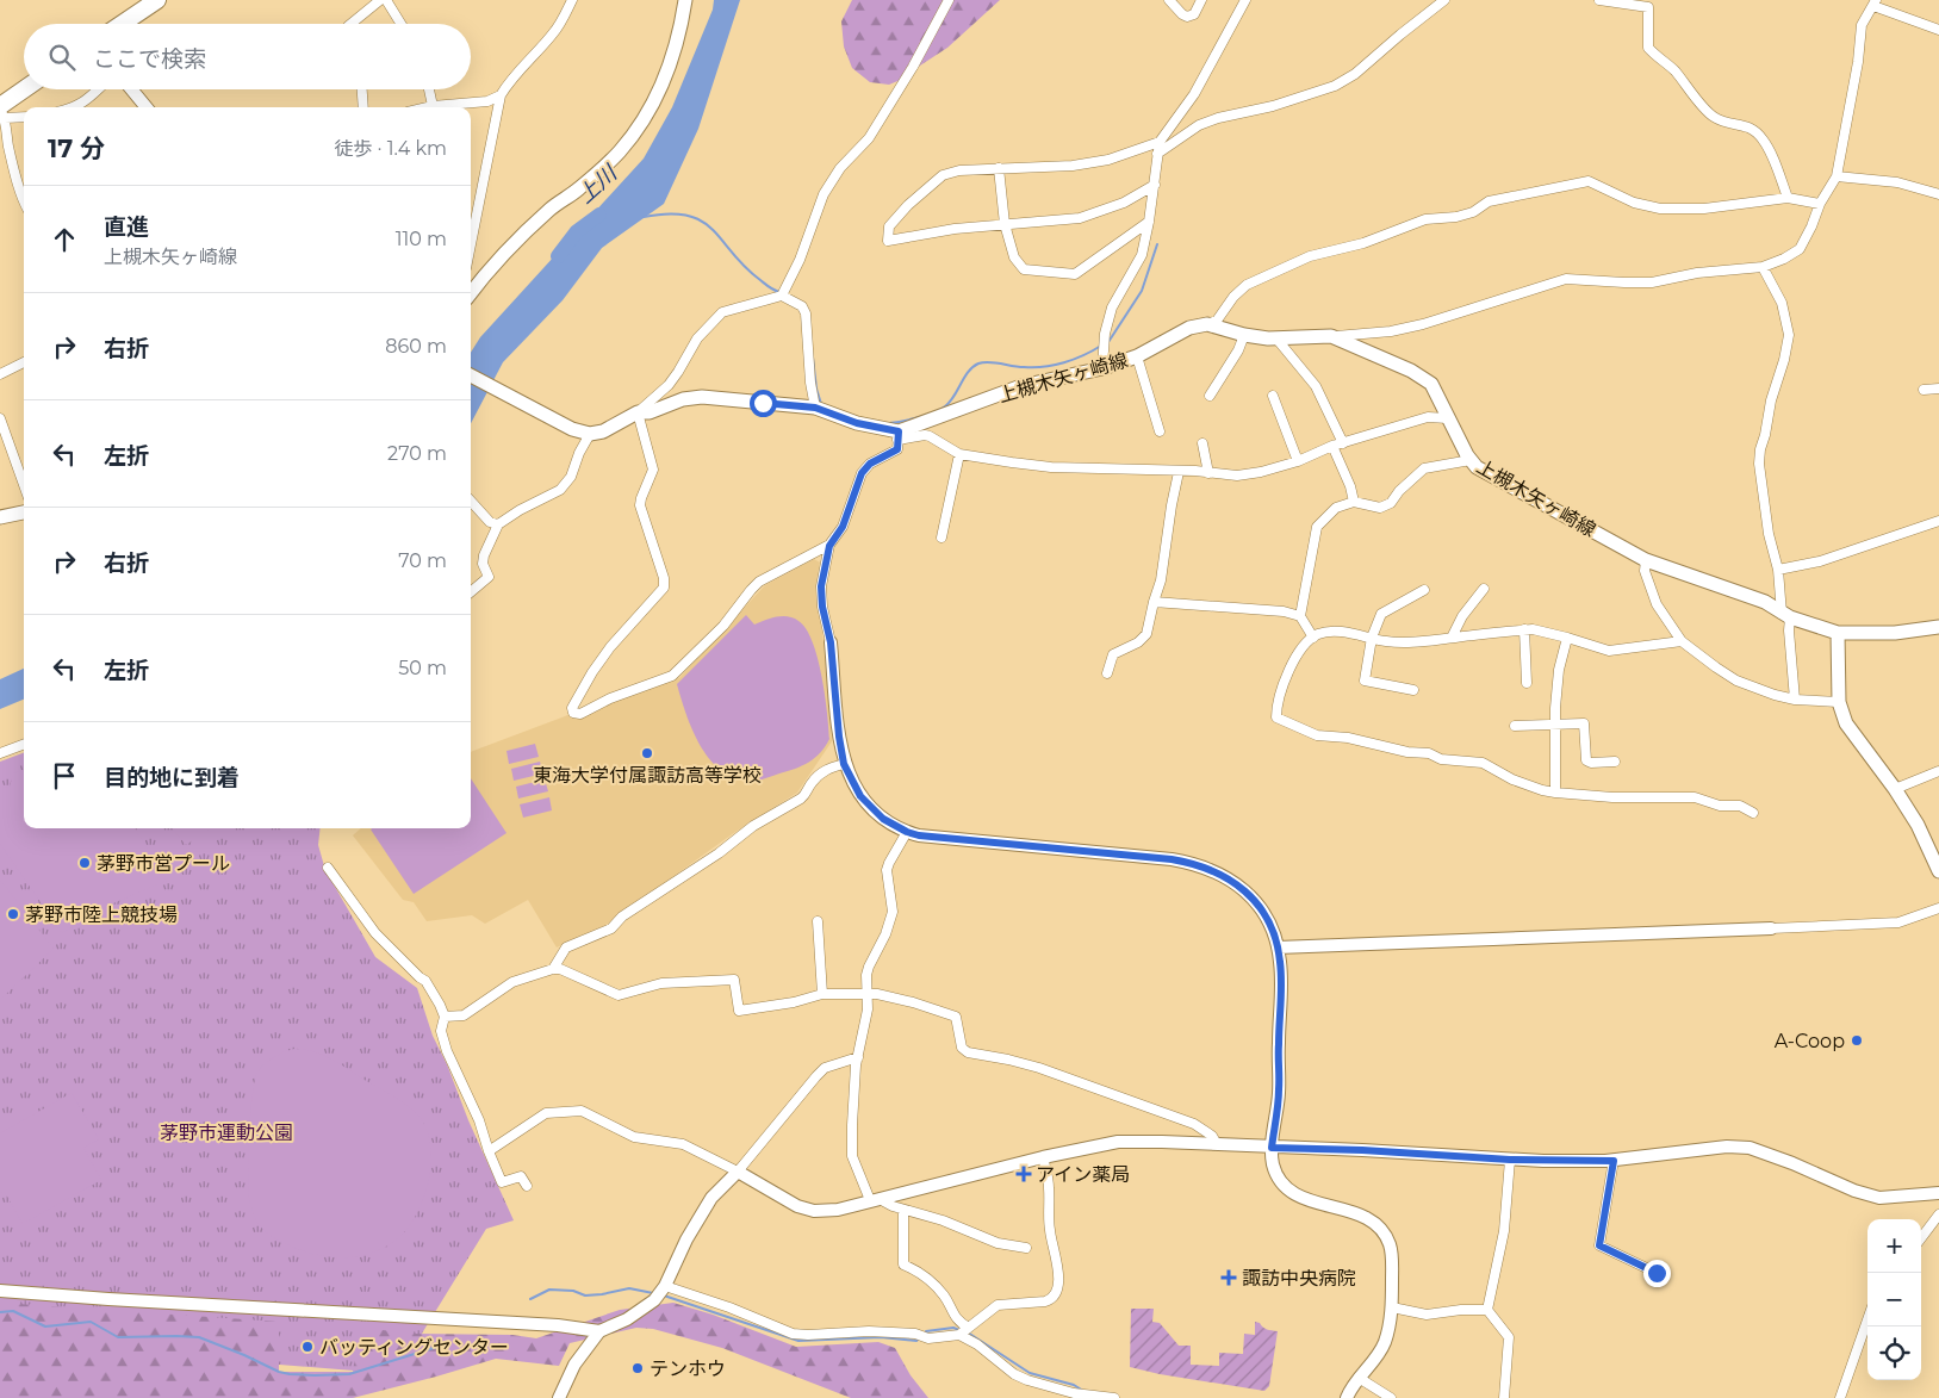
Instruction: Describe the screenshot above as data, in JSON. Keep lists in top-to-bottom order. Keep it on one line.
{"streets":{"main road":["上槻木矢ヶ崎線"]},"water":["上川"],"parks":["茅野市運動公園"],"places":{"other":["東海大学付属諏訪高等学校","茅野市営プール","茅野市陸上競技場","A-Coop","バッティングセンター","テンホウ"],"health":["アイン薬局","諏訪中央病院"]},"page":{"search":"ここで検索","heading":["17 分","徒歩 · 1.4 km"],"list":[["直進","上槻木矢ヶ崎線","110 m"],["右折","860 m"],["左折","270 m"],["右折","70 m"],["左折","50 m"],"目的地に到着"],"map_buttons":["+","−"]}}
